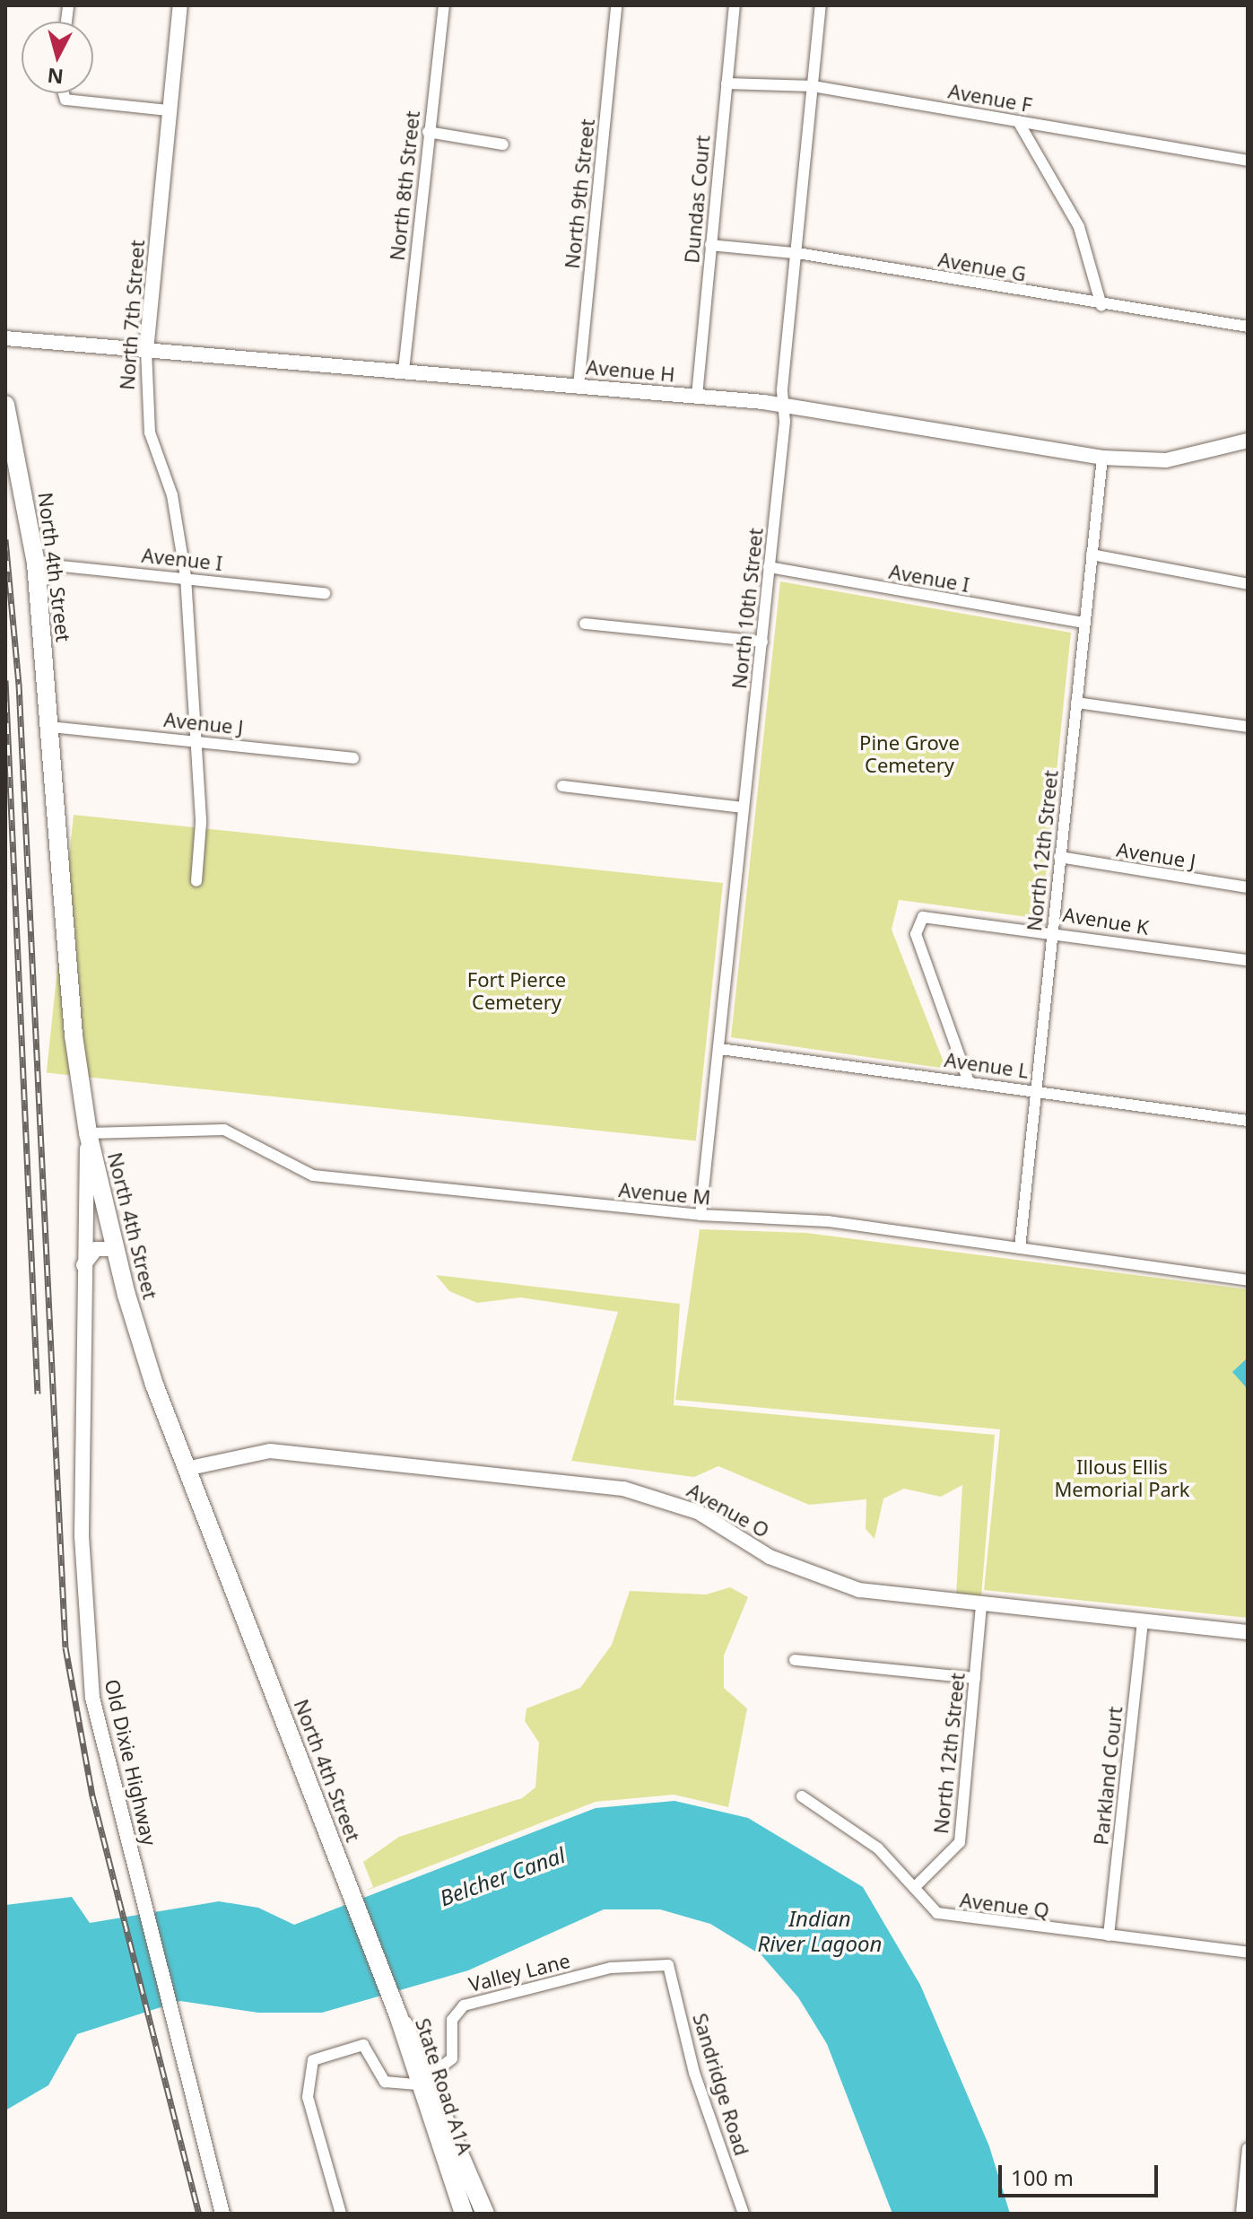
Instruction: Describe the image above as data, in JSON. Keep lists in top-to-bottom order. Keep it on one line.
{"streets":{"main road":["North 4th Street","State Road A1A"],"street":["Avenue F","North 8th Street","North 9th Street","Dundas Court","Avenue G","North 7th Street","Avenue H","Avenue I","North 10th Street","Avenue J","North 12th Street","Avenue K","Avenue L","Avenue M","Avenue O","Old Dixie Highway","Parkland Court","Avenue Q","Valley Lane","Sandridge Road"]},"crossings":[["Avenue F","Dundas Court"],["Avenue F","North 10th Street"],["North 8th Street","Avenue H"],["North 9th Street","Avenue H"],["Dundas Court","Avenue G"],["Dundas Court","Avenue H"],["Avenue G","North 10th Street"],["North 7th Street","Avenue H"],["North 7th Street","Avenue I"],["North 7th Street","Avenue J"],["Avenue H","North 10th Street"],["Avenue H","North 12th Street"],["Avenue I","North 4th Street"],["Avenue I","North 10th Street"],["Avenue I","North 12th Street"],["North 4th Street","Avenue J"],["North 4th Street","Avenue M"],["North 4th Street","Avenue O"],["North 4th Street","Old Dixie Highway"],["North 4th Street","State Road A1A"],["North 10th Street","Avenue L"],["North 10th Street","Avenue M"],["Avenue J","North 12th Street"],["North 12th Street","Avenue K"],["North 12th Street","Avenue L"],["North 12th Street","Avenue M"],["North 12th Street","Avenue O"],["North 12th Street","Avenue Q"],["Avenue K","Avenue L"],["Avenue M","Old Dixie Highway"],["Avenue O","Parkland Court"],["Parkland Court","Avenue Q"],["Valley Lane","Sandridge Road"],["Valley Lane","State Road A1A"]],"water":["Belcher Canal","Indian River Lagoon"],"parks":["Pine Grove Cemetery","Fort Pierce Cemetery","Illous Ellis Memorial Park"],"scale_bar":"100 m","north":"bottom"}
